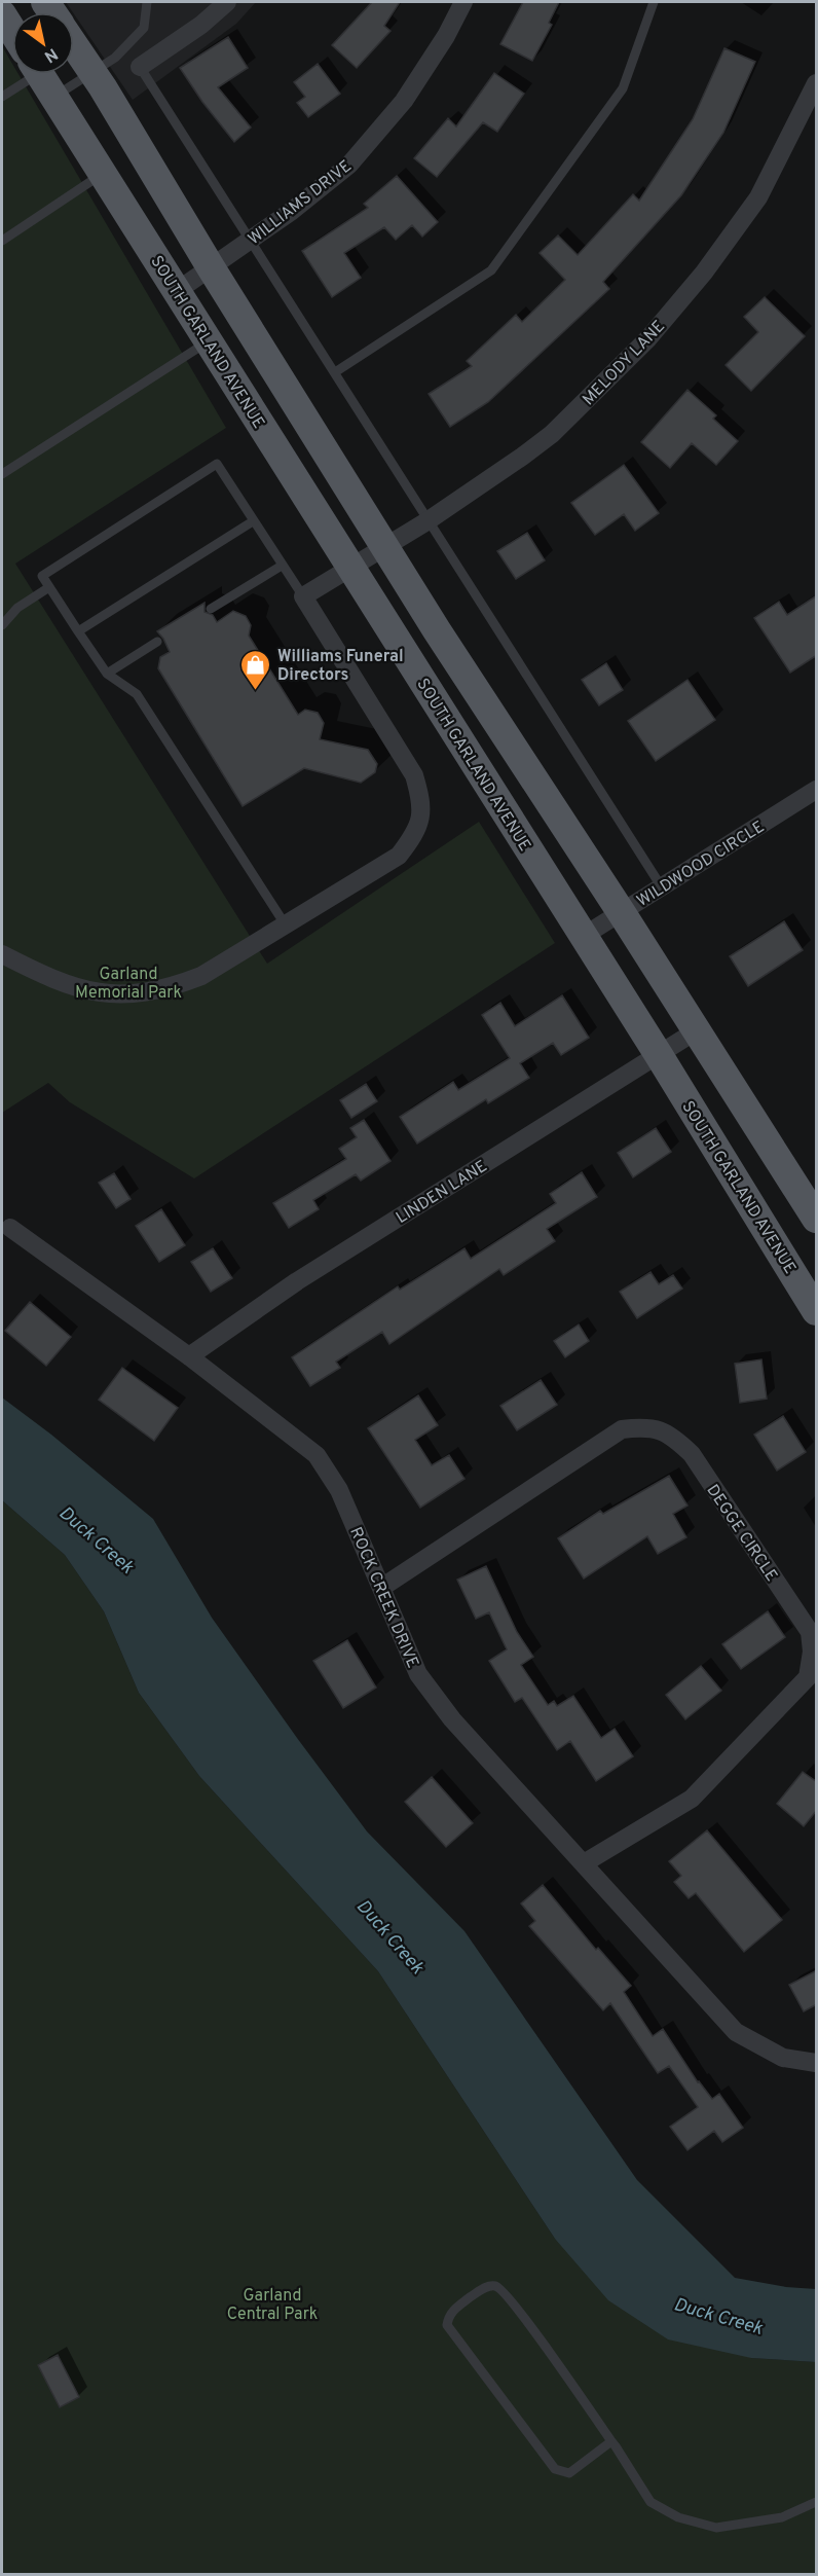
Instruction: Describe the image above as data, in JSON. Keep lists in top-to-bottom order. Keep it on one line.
{"streets":{"main road":["SOUTH GARLAND AVENUE"],"street":["WILLIAMS DRIVE","MELODY LANE","WILDWOOD CIRCLE","LINDEN LANE","DEGGE CIRCLE","ROCK CREEK DRIVE"]},"crossings":[["WILLIAMS DRIVE","SOUTH GARLAND AVENUE"],["SOUTH GARLAND AVENUE","MELODY LANE"],["SOUTH GARLAND AVENUE","WILDWOOD CIRCLE"],["SOUTH GARLAND AVENUE","LINDEN LANE"],["LINDEN LANE","ROCK CREEK DRIVE"],["DEGGE CIRCLE","ROCK CREEK DRIVE"]],"water":["Duck Creek"],"parks":["Garland Memorial Park","Garland Central Park"],"places":{"shop":["Williams Funeral Directors"]},"north":"bottom right"}
